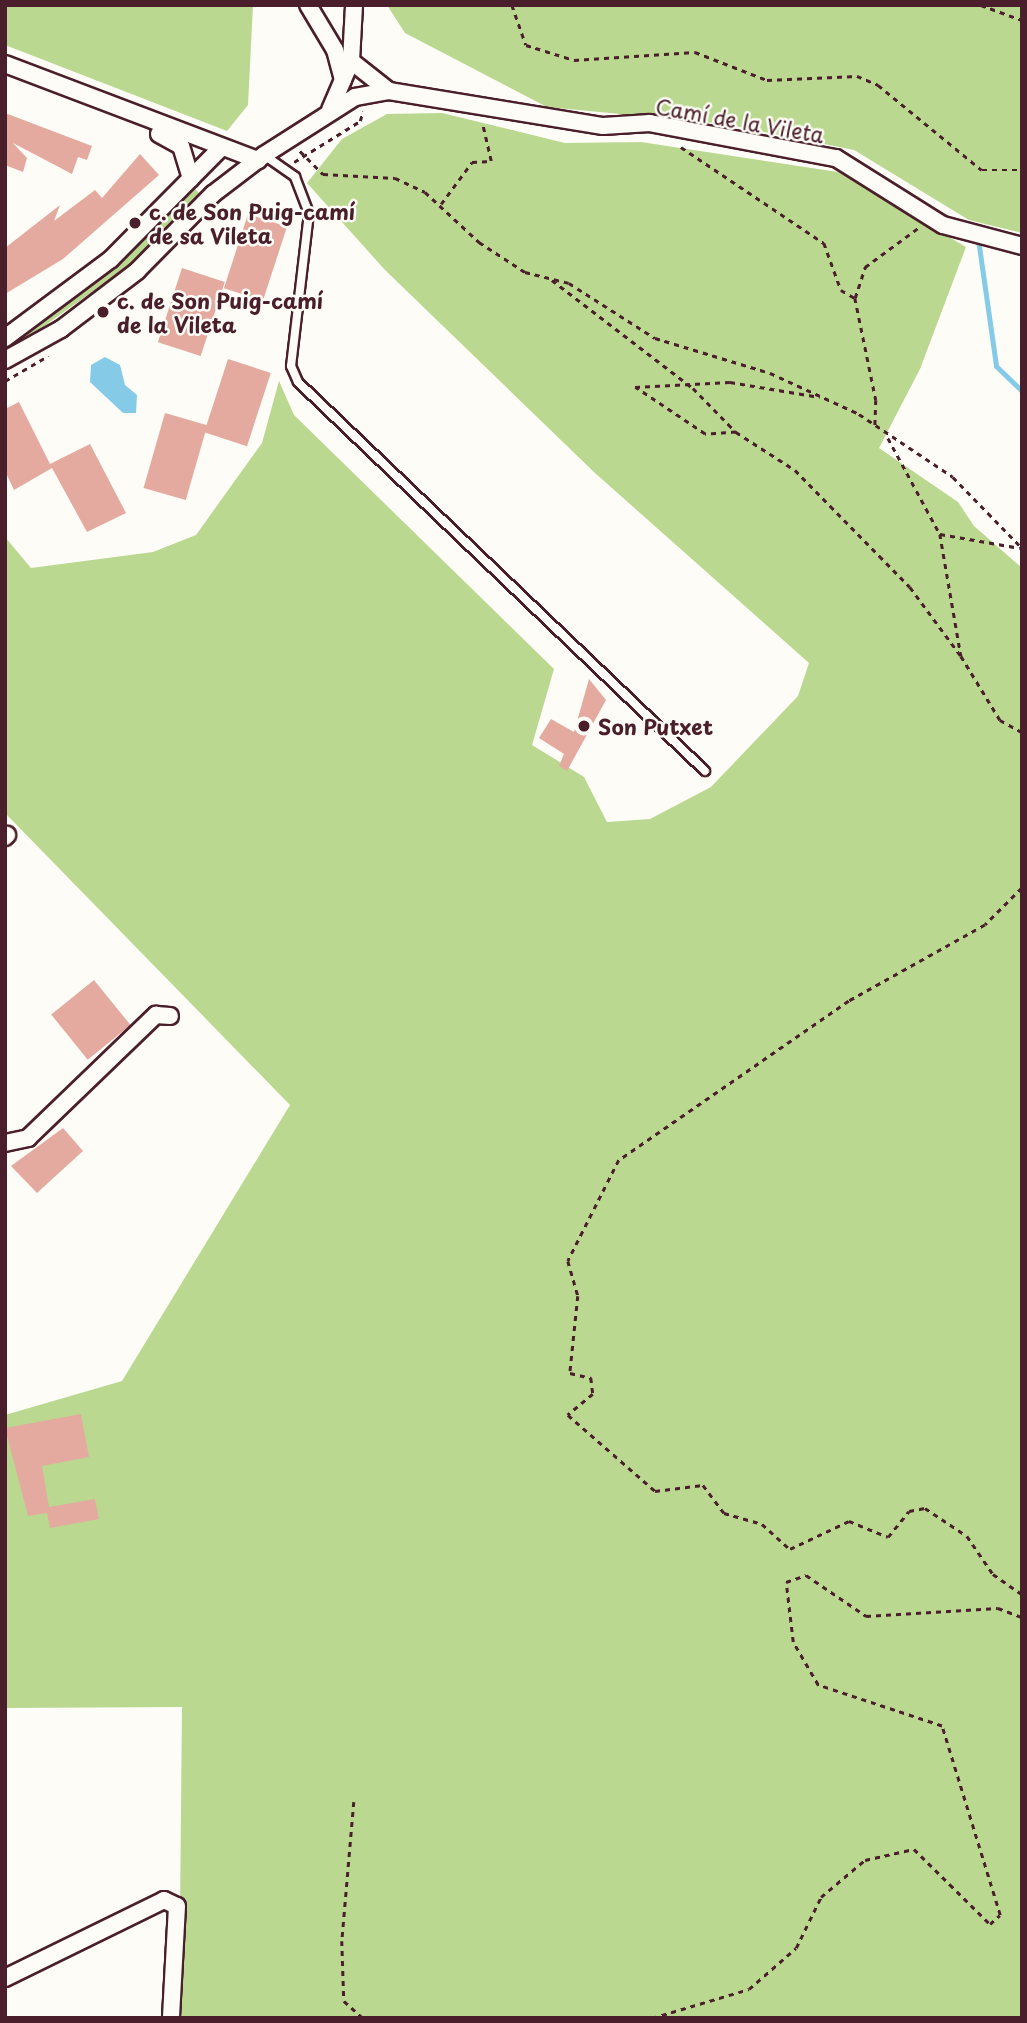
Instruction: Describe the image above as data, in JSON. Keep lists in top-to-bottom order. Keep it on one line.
{"streets":{"street":["Camí de la Vileta"]},"places":["c. de Son Puig-camí de sa Vileta","c. de Son Puig-camí de la Vileta","Son Putxet"]}
